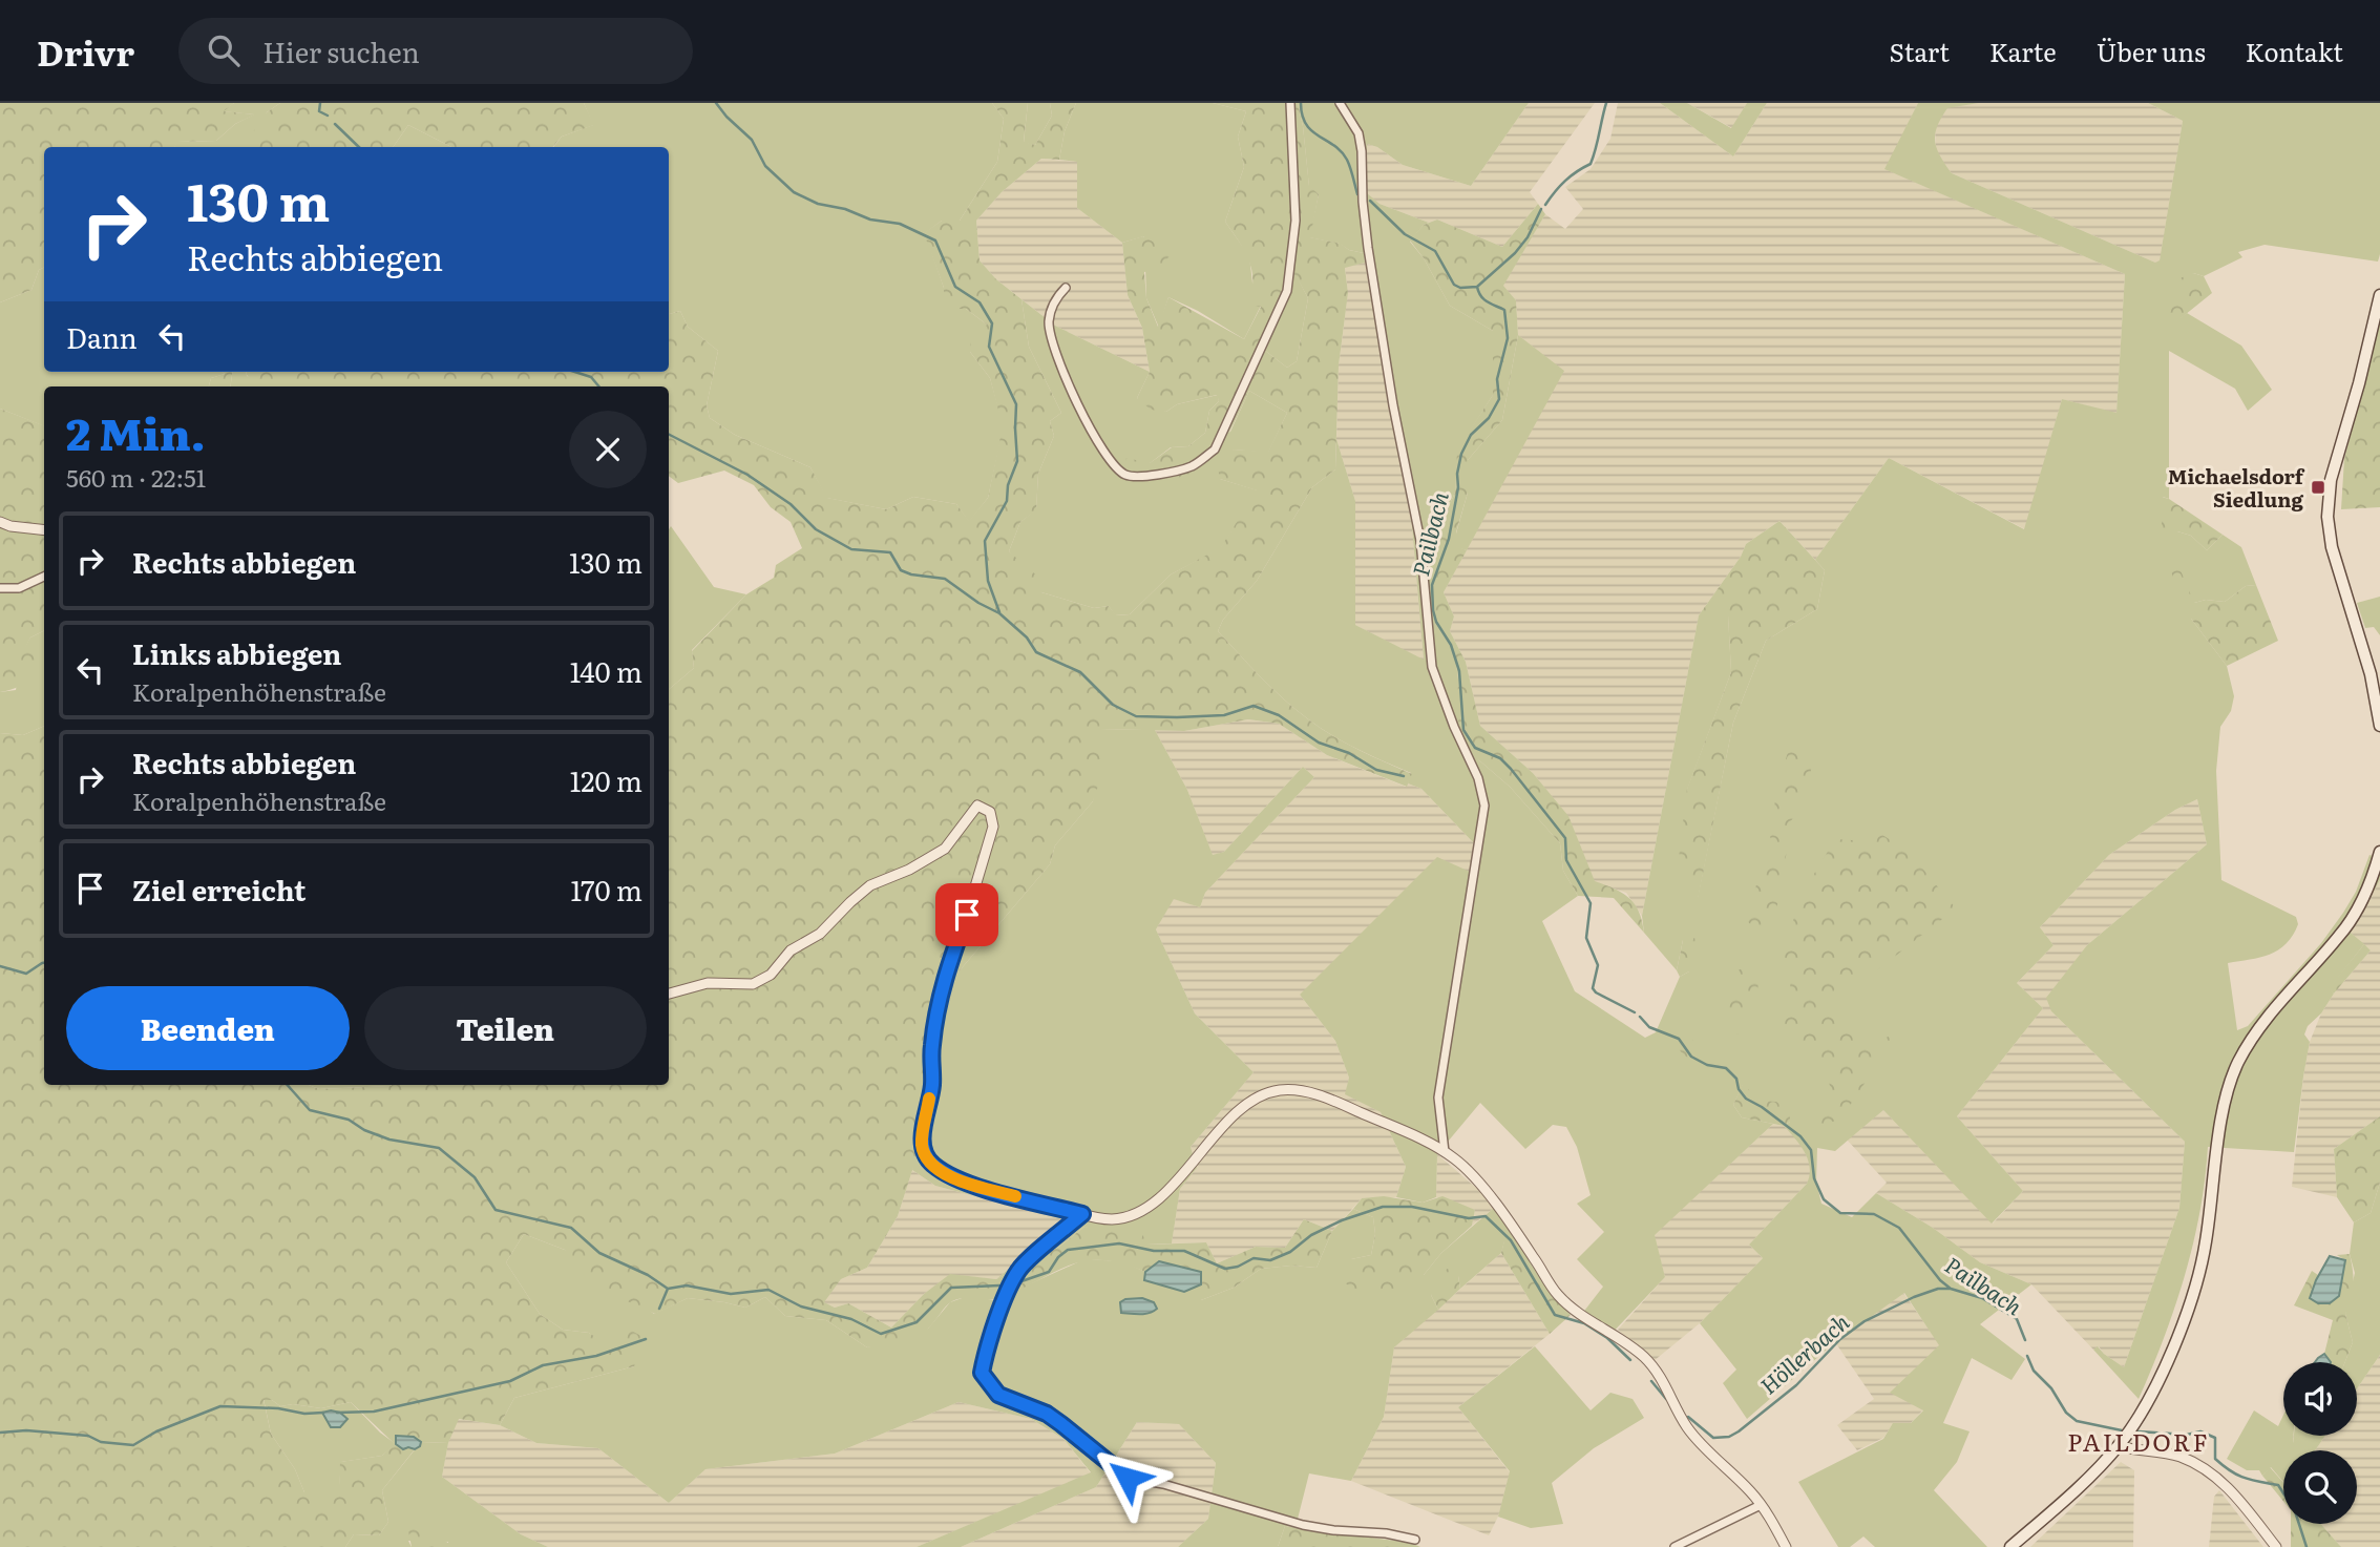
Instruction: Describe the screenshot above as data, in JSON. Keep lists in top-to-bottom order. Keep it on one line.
{"districts":["PAILDORF"],"water":["Pailbach","Höllerbach"],"places":{"transit":["Michaelsdorf Siedlung"]},"page":{"header":"Drivr","search":"Hier suchen","nav":["Start","Karte","Über uns","Kontakt"],"turn":["130 m","Rechts abbiegen"],"then":"Dann","heading":["2 Min.","560 m · 22:51"],"list":[{"name":"Rechts abbiegen","value":"130 m"},{"name":"Links abbiegen","note":"Koralpenhöhenstraße","value":"140 m"},{"name":"Rechts abbiegen","note":"Koralpenhöhenstraße","value":"120 m"},{"name":"Ziel erreicht","value":"170 m"}],"buttons":["Beenden","Teilen"]}}
